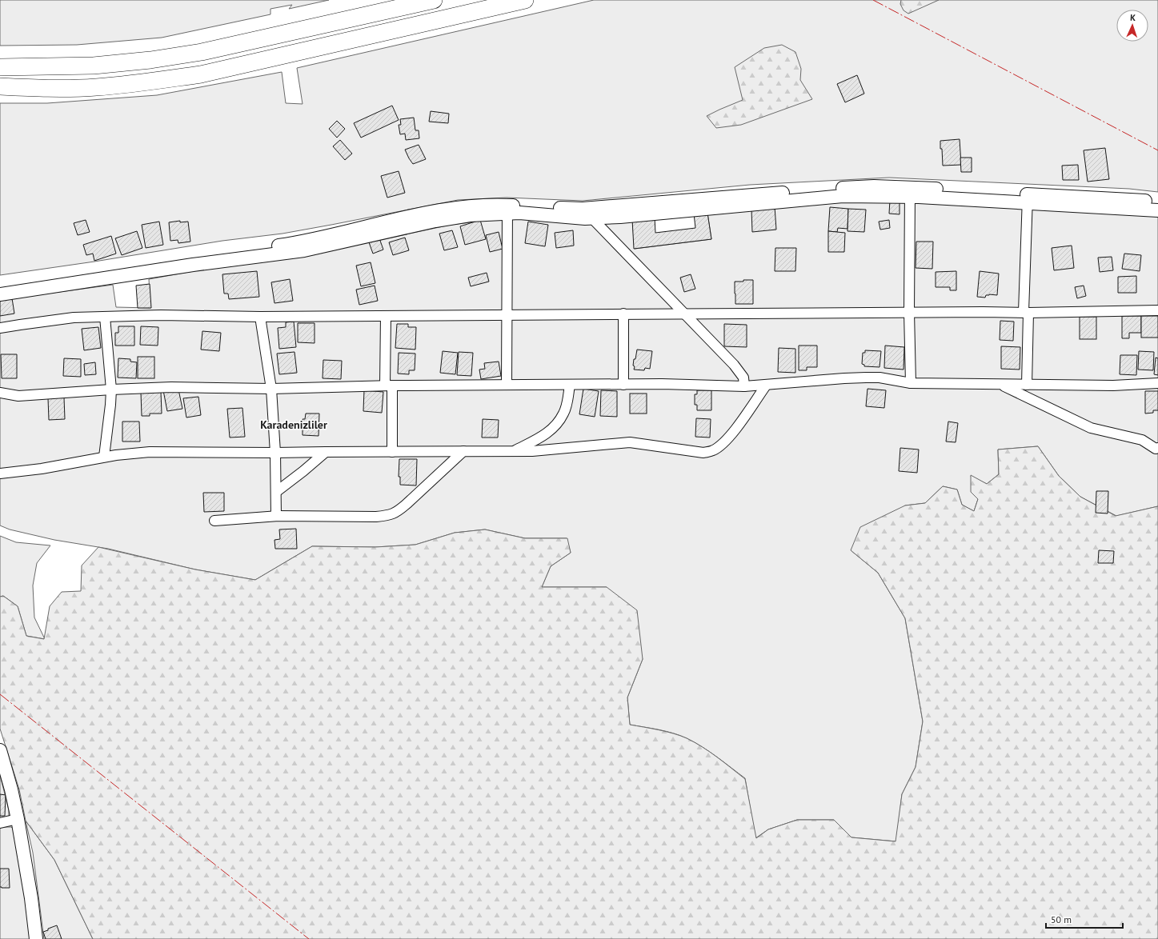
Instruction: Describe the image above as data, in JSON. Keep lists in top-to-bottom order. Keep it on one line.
{"districts":["Karadenizliler"],"scale_bar":"50 m","north":"top"}
